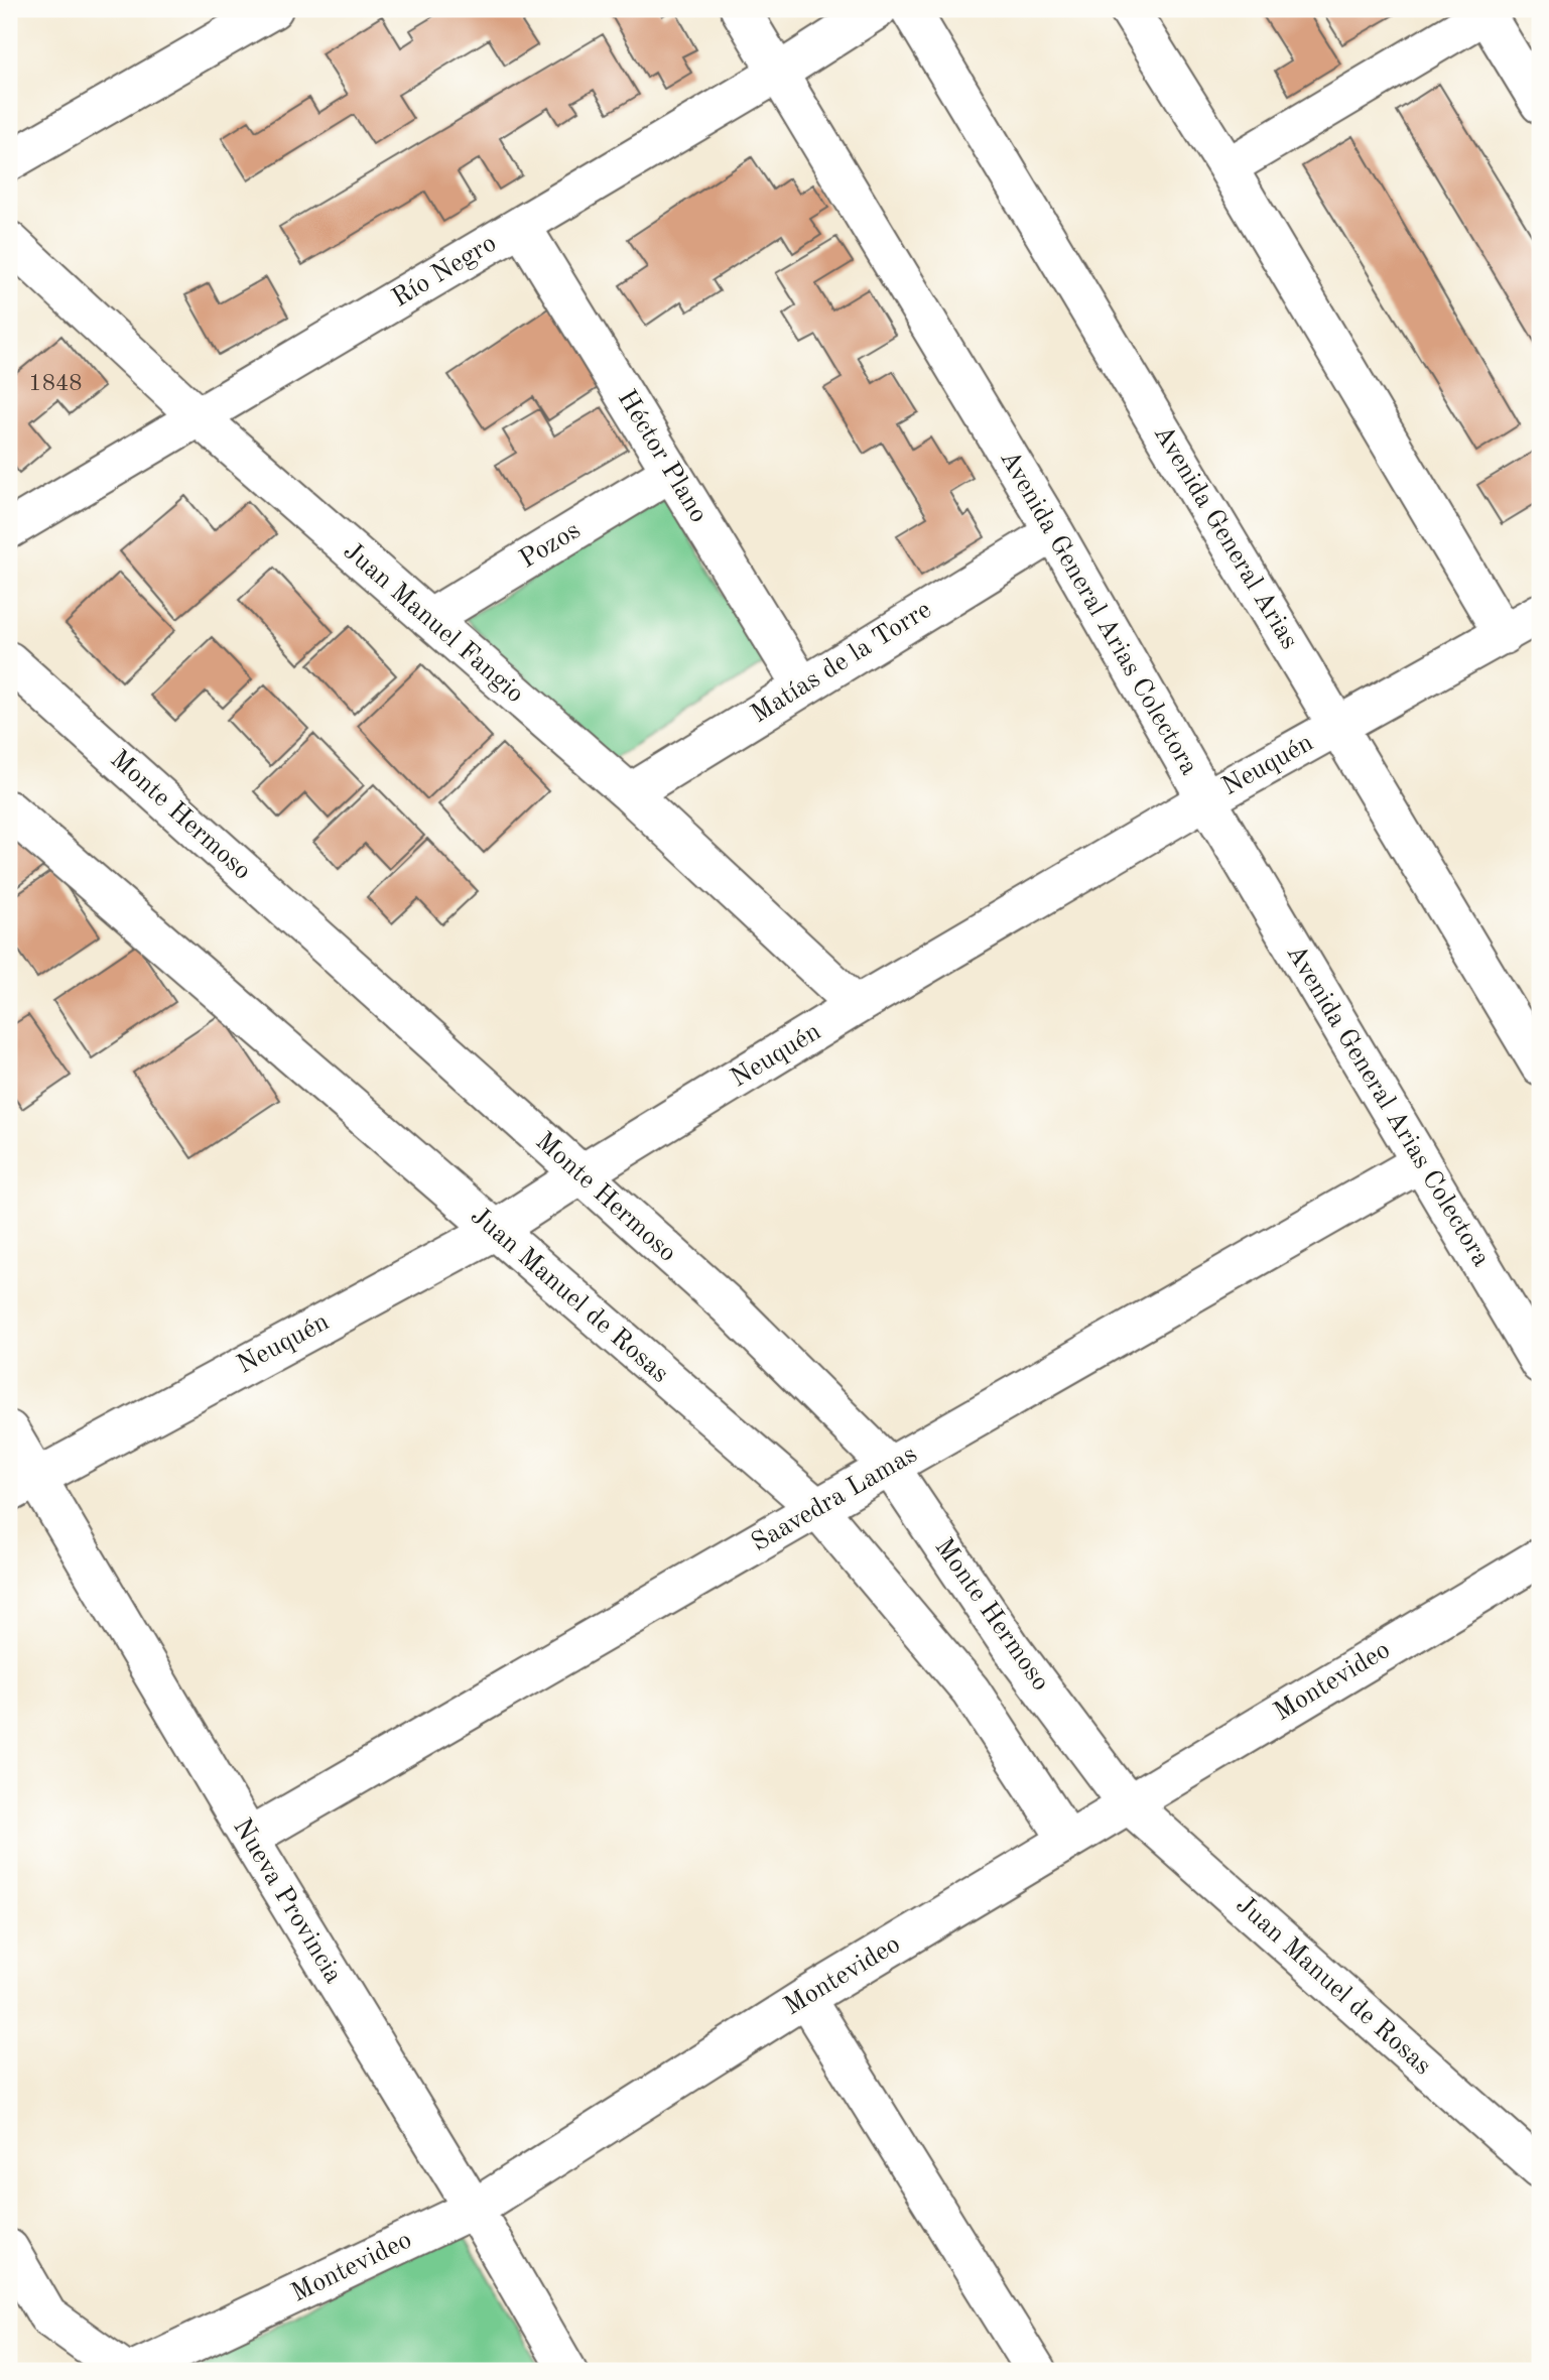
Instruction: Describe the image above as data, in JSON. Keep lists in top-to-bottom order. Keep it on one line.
{"streets":{"street":["Río Negro","Héctor Plano","Avenida General Arias","Pozos","Avenida General Arias Colectora","Juan Manuel Fangio","Matías de la Torre","Neuquén","Monte Hermoso","Juan Manuel de Rosas","Saavedra Lamas","Montevideo","Nueva Provincia"]},"crossings":[["Río Negro","Héctor Plano"],["Río Negro","Avenida General Arias Colectora"],["Río Negro","Juan Manuel Fangio"],["Héctor Plano","Pozos"],["Héctor Plano","Matías de la Torre"],["Avenida General Arias","Neuquén"],["Pozos","Juan Manuel Fangio"],["Avenida General Arias Colectora","Matías de la Torre"],["Avenida General Arias Colectora","Neuquén"],["Avenida General Arias Colectora","Saavedra Lamas"],["Juan Manuel Fangio","Matías de la Torre"],["Juan Manuel Fangio","Neuquén"],["Neuquén","Monte Hermoso"],["Neuquén","Juan Manuel de Rosas"],["Neuquén","Nueva Provincia"],["Monte Hermoso","Juan Manuel de Rosas"],["Monte Hermoso","Saavedra Lamas"],["Monte Hermoso","Montevideo"],["Juan Manuel de Rosas","Saavedra Lamas"],["Juan Manuel de Rosas","Montevideo"],["Saavedra Lamas","Nueva Provincia"],["Montevideo","Nueva Provincia"]],"house_numbers":["1848"]}
